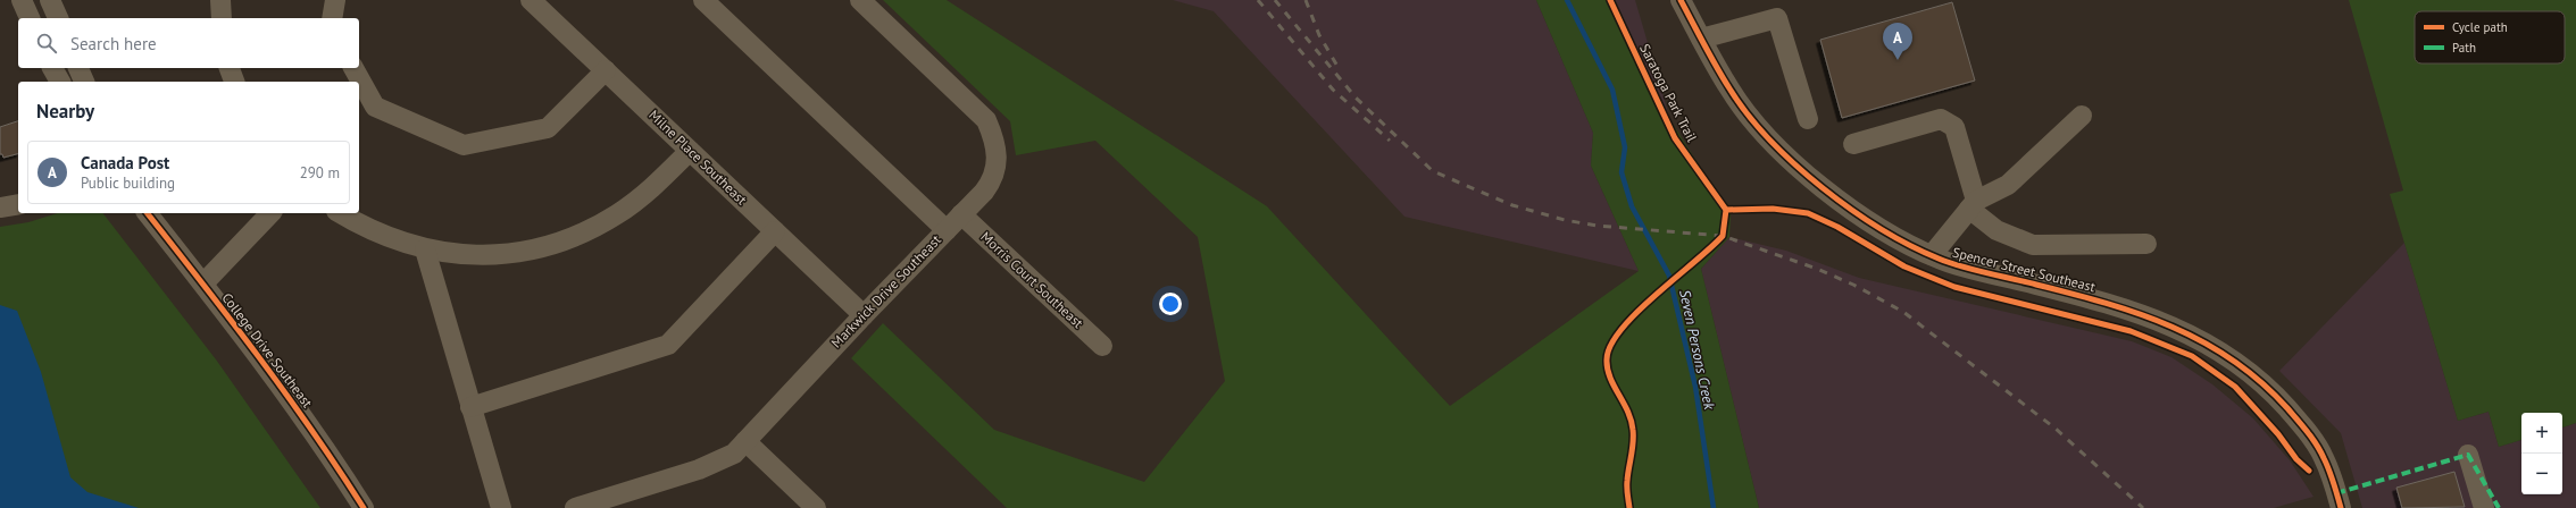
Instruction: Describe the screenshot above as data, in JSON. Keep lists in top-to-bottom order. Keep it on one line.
{"streets":{"street":["Milne Place Southeast","Spencer Street Southeast","Morris Court Southeast","Markwick Drive Southeast","College Drive Southeast"],"cycle path":["Saratoga Park Trail"]},"crossings":[["Milne Place Southeast","Markwick Drive Southeast"],["Morris Court Southeast","Markwick Drive Southeast"]],"water":["Seven Persons Creek"],"legend":["Cycle path","Path"],"page":{"search":"Search here","pins":"A","heading":"Nearby","list":[{"mark":"A","name":"Canada Post","note":"Public building","value":"290 m"}],"map_buttons":["+","−"]}}
